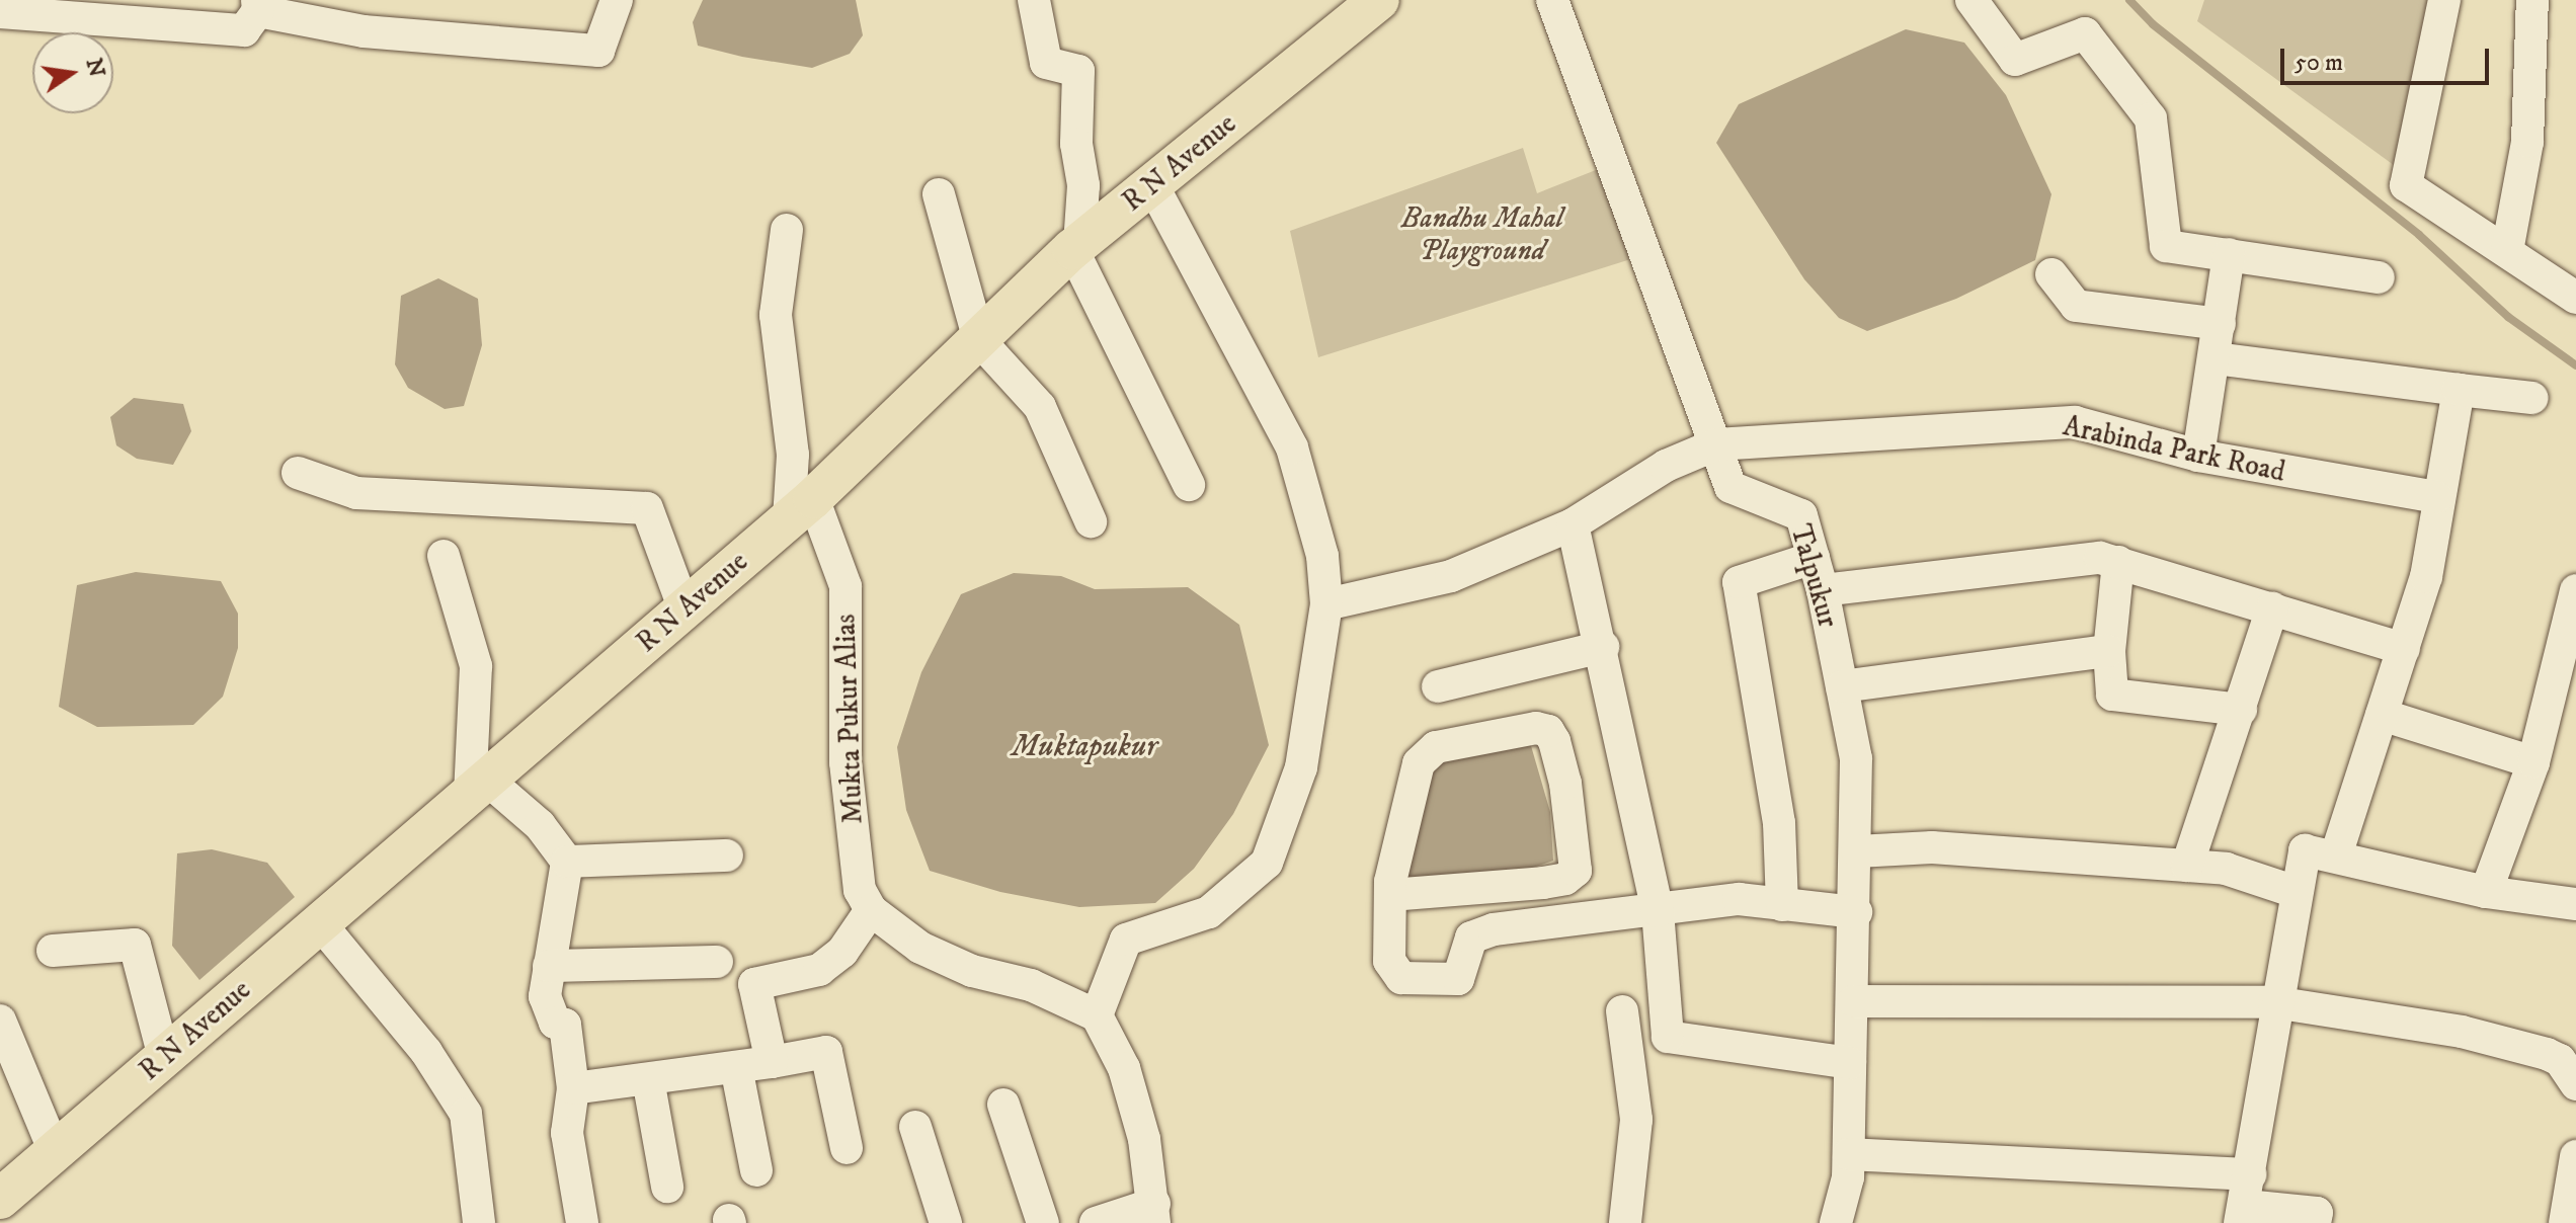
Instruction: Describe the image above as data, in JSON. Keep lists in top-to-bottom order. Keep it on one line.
{"streets":{"main road":["R N Avenue"],"street":["Arabinda Park Road","Talpukur","Mukta Pukur Alias"]},"crossings":[["R N Avenue","Mukta Pukur Alias"],["Arabinda Park Road","Talpukur"]],"water":["Muktapukur"],"parks":["Bandhu Mahal Playground"],"scale_bar":"50 m","north":"right"}
